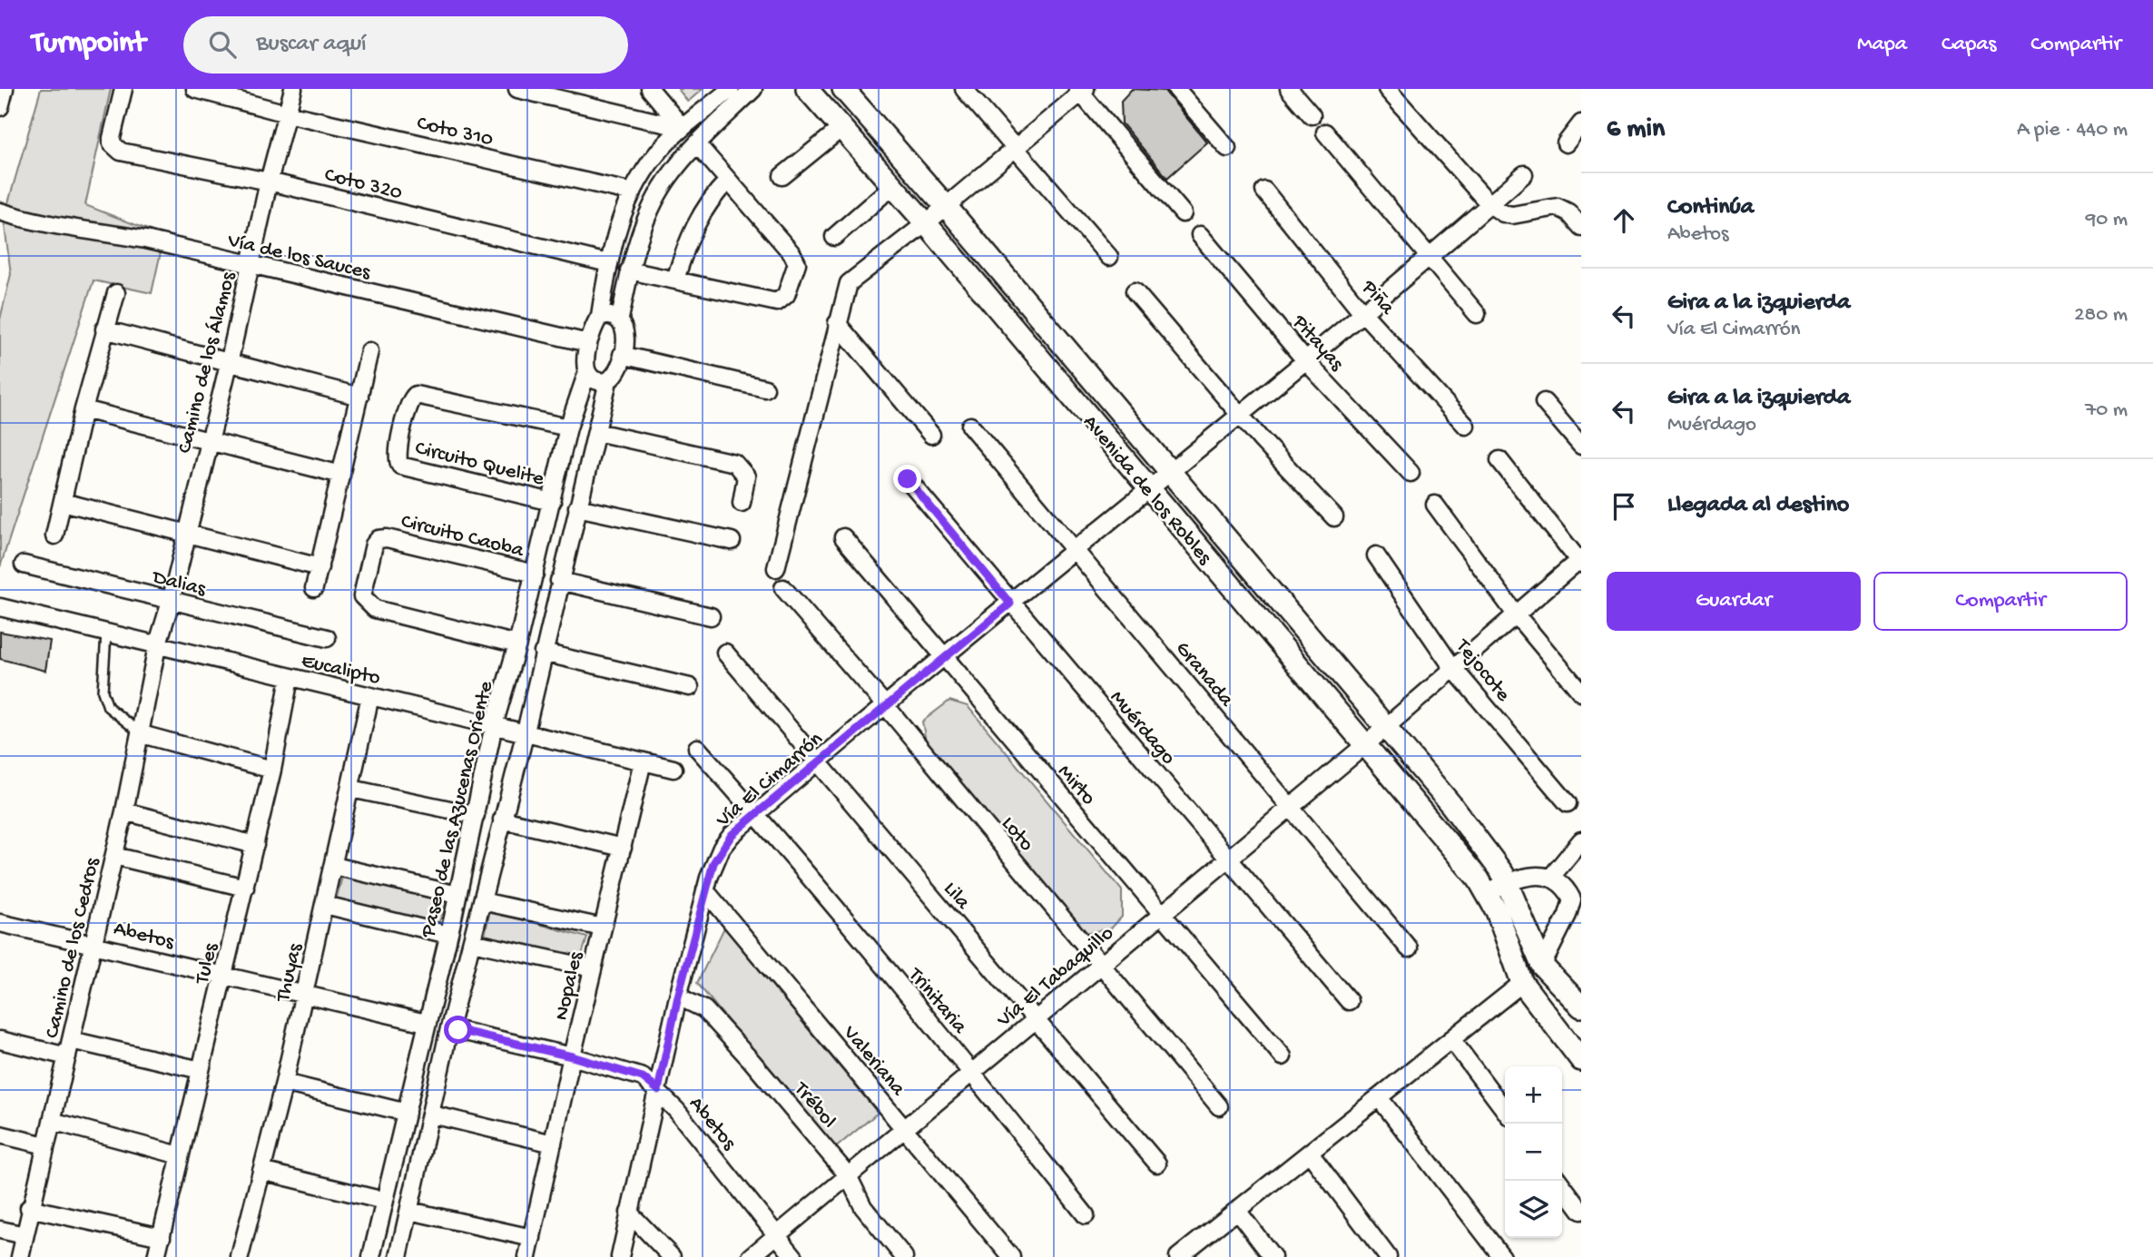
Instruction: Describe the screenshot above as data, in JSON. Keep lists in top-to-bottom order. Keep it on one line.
{"streets":{"street":["Coto 310","Coto 320","Vía de los Sauces","Piña","Pitayas","Camino de los Álamos","Circuito Quelite","Avenida de los Robles","Circuito Caoba","Dalias","Eucalipto","Tejocote","Granada","Muérdago","Vía El Cimarrón","Mirto","Paseo de las Azucenas Oriente","Loto","Lila","Abetos","Camino de los Cedros","Tules","Thuyas","Vía El Tabaquillo","Nopales","Trinitaria","Valeriana","Trébol"]},"crossings":[["Coto 310","Camino de los Álamos"],["Coto 320","Camino de los Álamos"],["Vía de los Sauces","Camino de los Álamos"],["Vía de los Sauces","Paseo de las Azucenas Oriente"],["Piña","Vía El Cimarrón"],["Pitayas","Vía El Cimarrón"],["Camino de los Álamos","Dalias"],["Camino de los Álamos","Eucalipto"],["Camino de los Álamos","Camino de los Cedros"],["Circuito Quelite","Paseo de las Azucenas Oriente"],["Avenida de los Robles","Vía El Cimarrón"],["Avenida de los Robles","Vía El Tabaquillo"],["Circuito Caoba","Paseo de las Azucenas Oriente"],["Eucalipto","Paseo de las Azucenas Oriente"],["Eucalipto","Camino de los Cedros"],["Eucalipto","Tules"],["Eucalipto","Thuyas"],["Eucalipto","Nopales"],["Tejocote","Vía El Tabaquillo"],["Granada","Vía El Cimarrón"],["Granada","Vía El Tabaquillo"],["Muérdago","Vía El Cimarrón"],["Muérdago","Vía El Tabaquillo"],["Vía El Cimarrón","Mirto"],["Vía El Cimarrón","Loto"],["Vía El Cimarrón","Lila"],["Vía El Cimarrón","Abetos"],["Vía El Cimarrón","Trinitaria"],["Vía El Cimarrón","Valeriana"],["Vía El Cimarrón","Trébol"],["Mirto","Vía El Tabaquillo"],["Paseo de las Azucenas Oriente","Abetos"],["Loto","Vía El Tabaquillo"],["Lila","Vía El Tabaquillo"],["Abetos","Camino de los Cedros"],["Abetos","Tules"],["Abetos","Thuyas"],["Abetos","Vía El Tabaquillo"],["Abetos","Nopales"],["Vía El Tabaquillo","Trinitaria"],["Vía El Tabaquillo","Valeriana"],["Vía El Tabaquillo","Trébol"]],"page":{"header":"Turnpoint","search":"Buscar aquí","nav":["Mapa","Capas","Compartir"],"heading":["6 min","A pie · 440 m"],"list":[["Continúa","Abetos","90 m"],["Gira a la izquierda","Vía El Cimarrón","280 m"],["Gira a la izquierda","Muérdago","70 m"],"Llegada al destino"],"buttons":["Guardar","Compartir"],"map_buttons":["+","−"]}}
